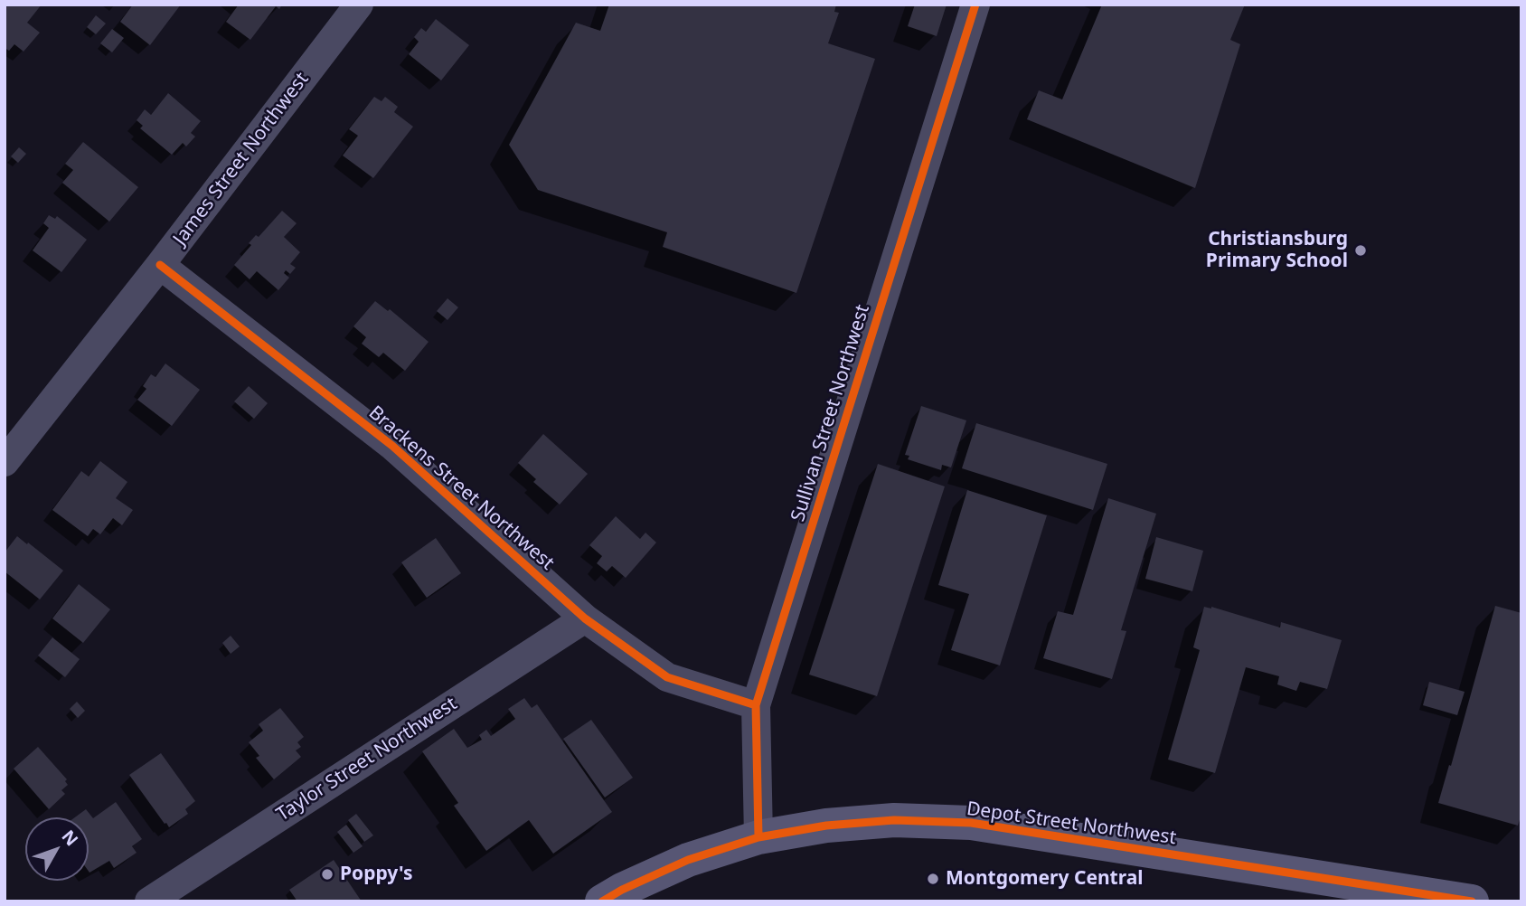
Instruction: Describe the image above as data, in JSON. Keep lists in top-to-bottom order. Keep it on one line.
{"streets":{"main road":["Depot Street Northwest"],"street":["James Street Northwest","Sullivan Street Northwest","Brackens Street Northwest","Taylor Street Northwest"]},"crossings":[["James Street Northwest","Brackens Street Northwest"],["Sullivan Street Northwest","Brackens Street Northwest"],["Sullivan Street Northwest","Depot Street Northwest"],["Brackens Street Northwest","Taylor Street Northwest"]],"places":["Christiansburg Primary School","Poppy's","Montgomery Central"],"north":"top right"}
